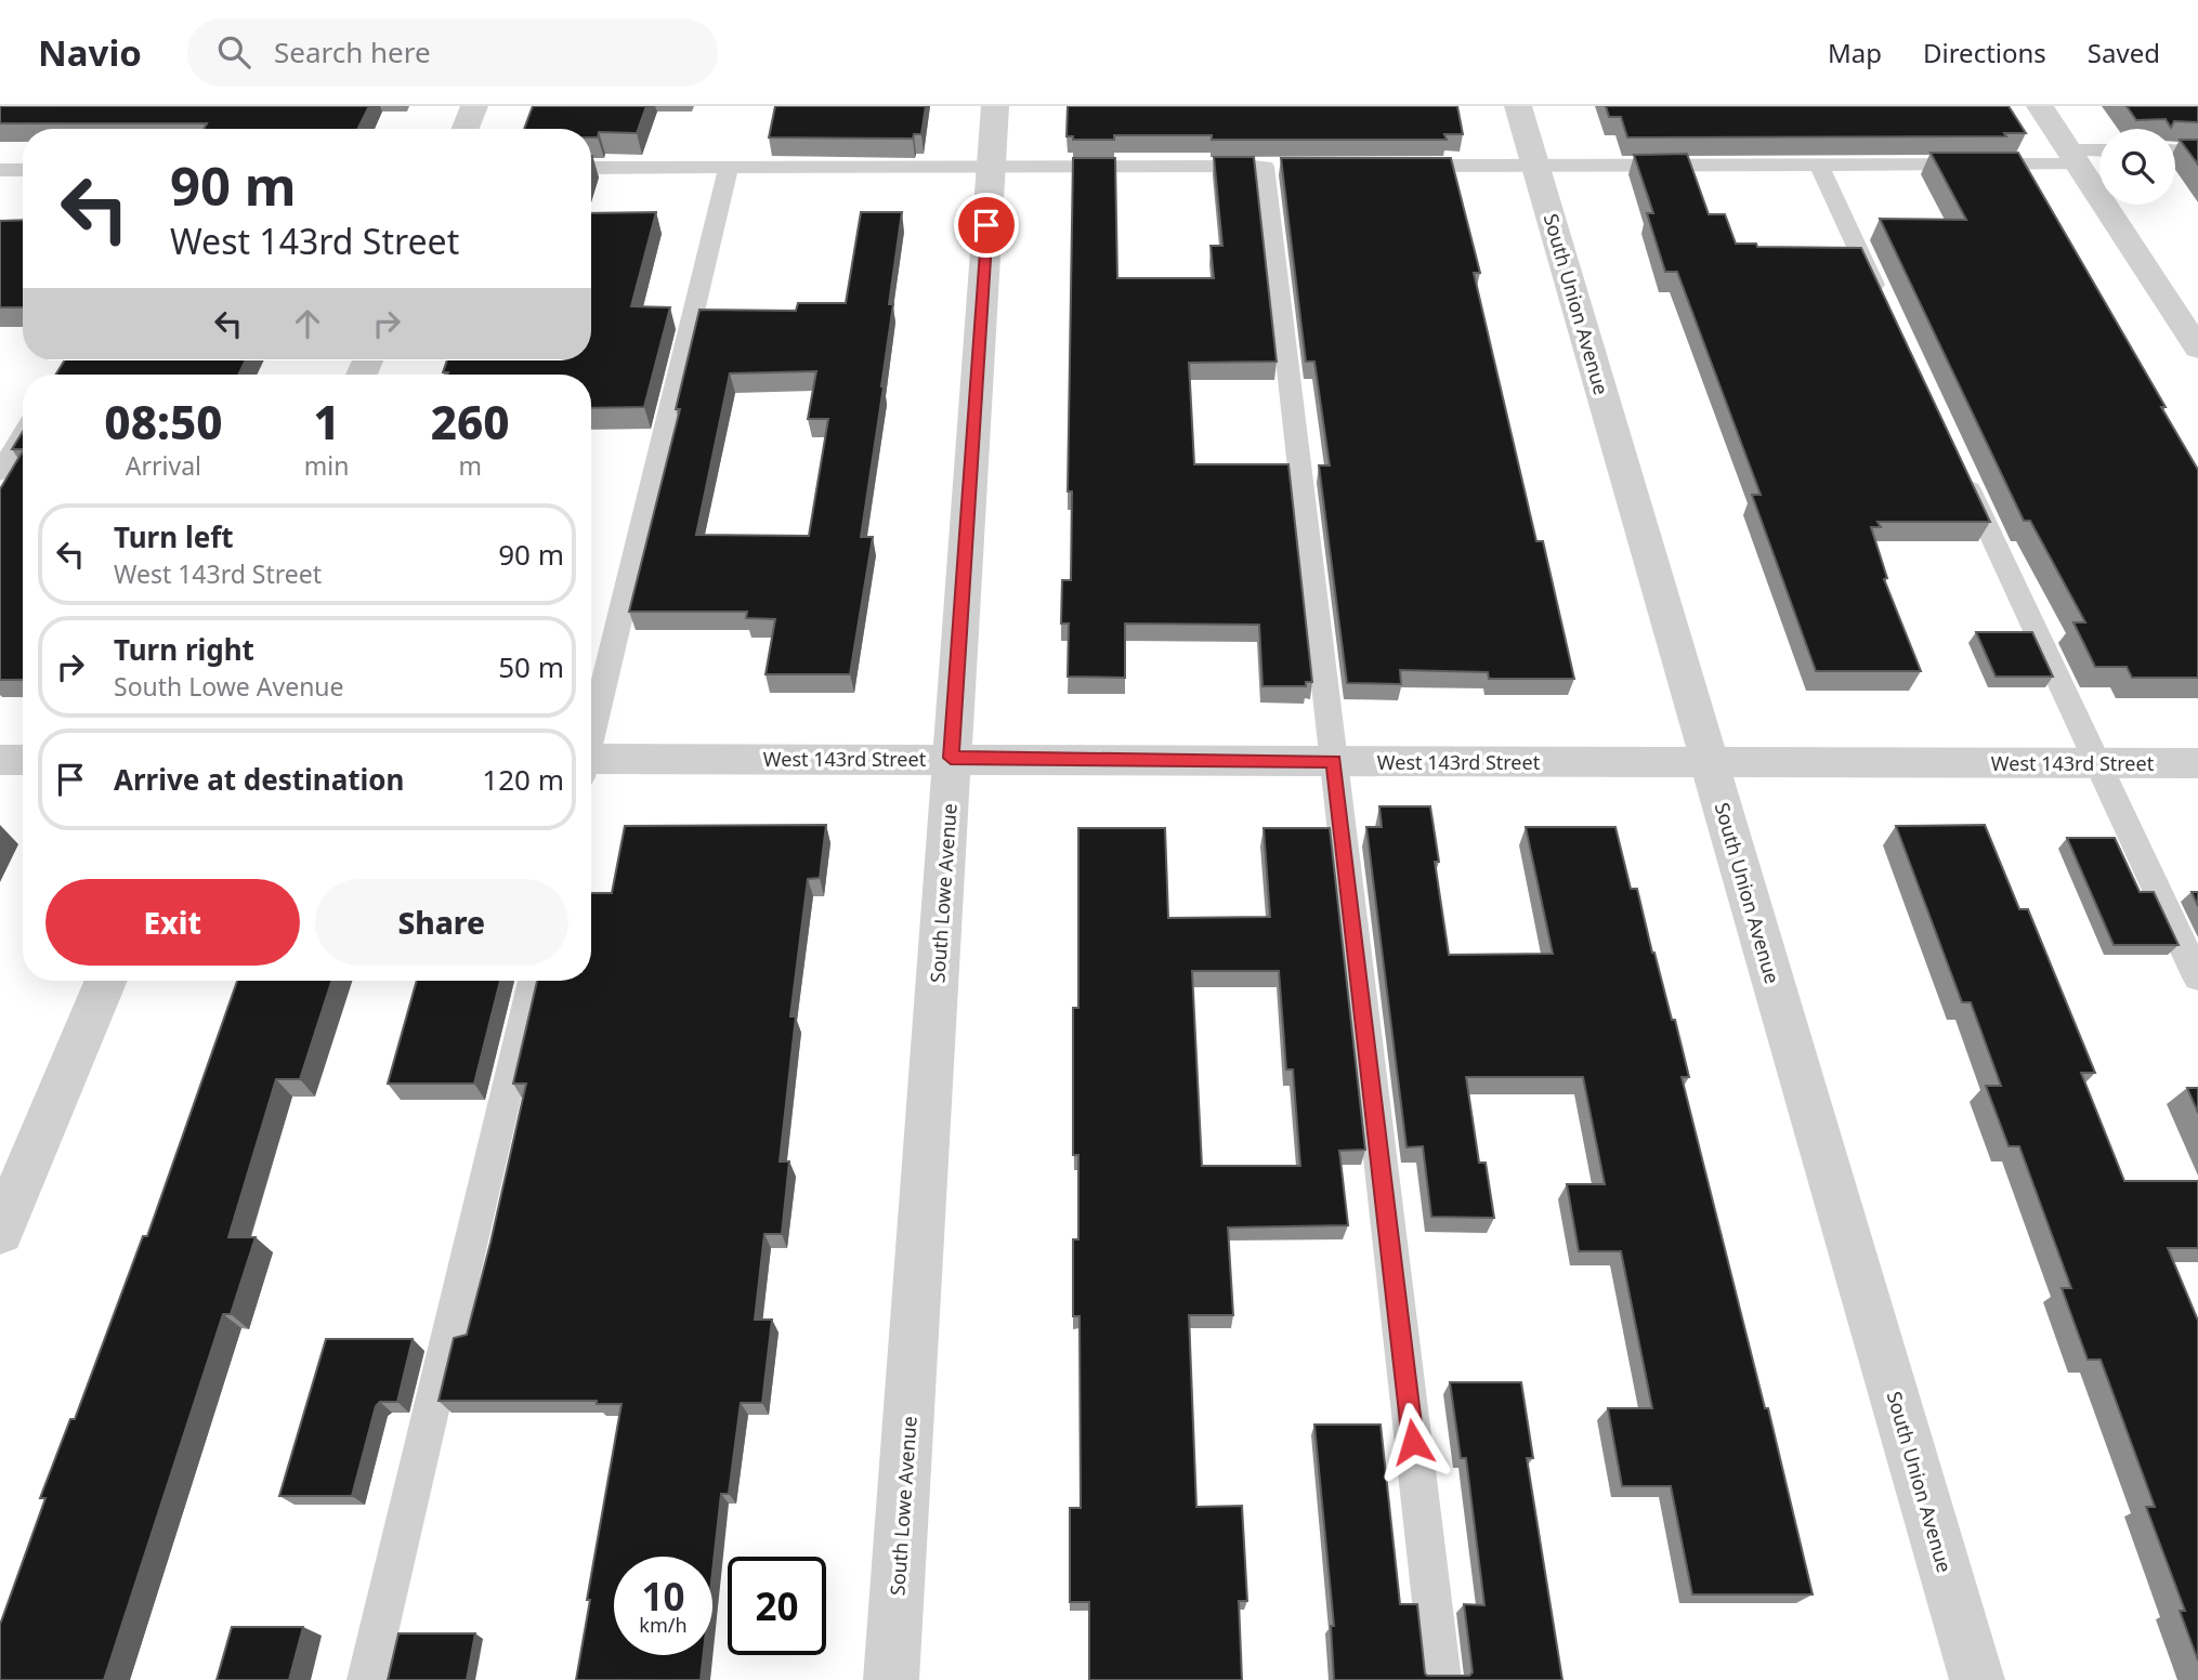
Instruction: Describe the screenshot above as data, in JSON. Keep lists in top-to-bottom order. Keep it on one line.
{"streets":{"street":["South Union Avenue","West 143rd Street","South Lowe Avenue"]},"crossings":[["South Union Avenue","West 143rd Street"],["West 143rd Street","South Lowe Avenue"]],"page":{"header":"Navio","search":"Search here","nav":["Map","Directions","Saved"],"turn":["90 m","West 143rd Street"],"eta":["08:50","Arrival","1","min","260","m"],"list":[{"name":"Turn left","note":"West 143rd Street","value":"90 m"},{"name":"Turn right","note":"South Lowe Avenue","value":"50 m"},{"name":"Arrive at destination","value":"120 m"}],"buttons":["Exit","Share"],"speed":"10 km/h","limit":"20"}}
